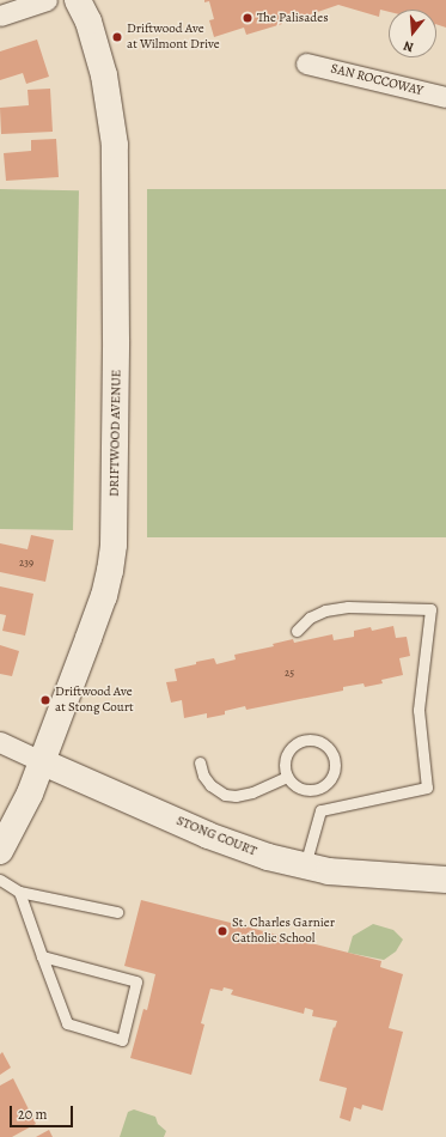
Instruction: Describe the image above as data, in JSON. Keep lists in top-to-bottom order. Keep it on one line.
{"streets":{"street":["SAN ROCCOWAY","DRIFTWOOD AVENUE","STONG COURT"]},"crossings":[["DRIFTWOOD AVENUE","STONG COURT"]],"places":["The Palisades","Driftwood Ave at Wilmont Drive","Driftwood Ave at Stong Court","St. Charles Garnier Catholic School"],"house_numbers":["239","25"],"scale_bar":"20 m","north":"bottom"}
